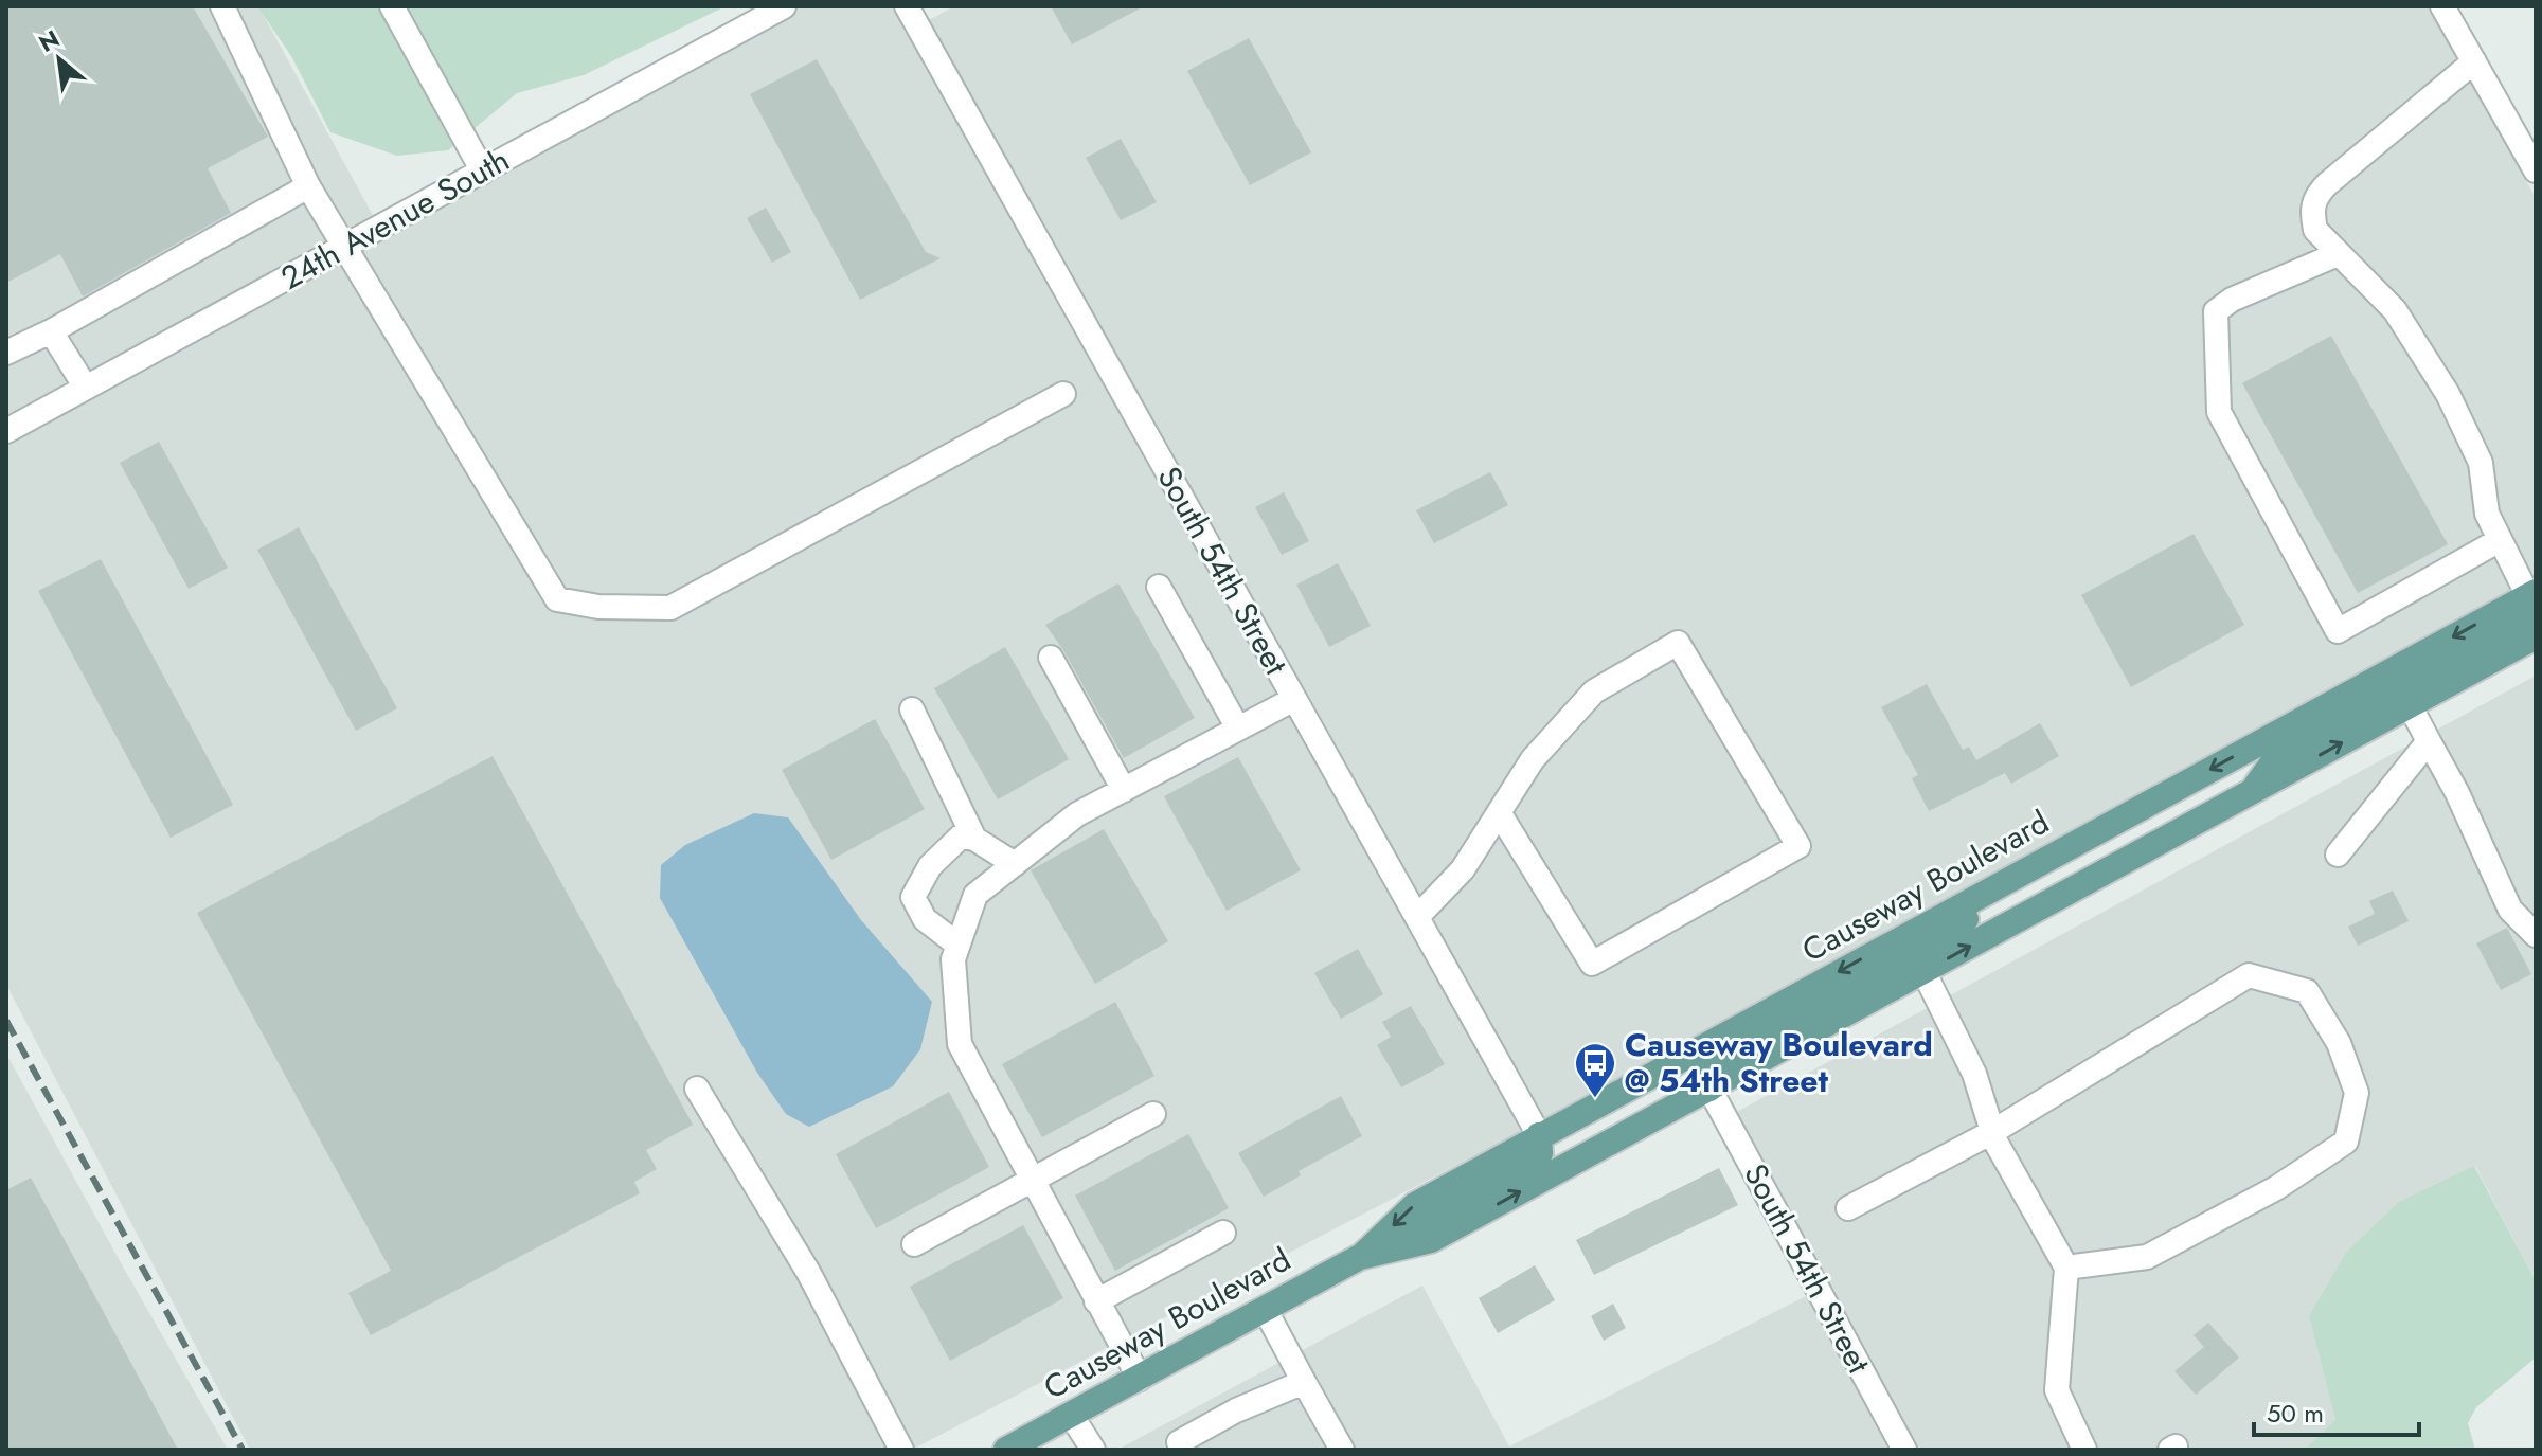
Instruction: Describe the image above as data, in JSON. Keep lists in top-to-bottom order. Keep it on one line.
{"streets":{"main road":["Causeway Boulevard"],"street":["24th Avenue South","South 54th Street"]},"crossings":[["South 54th Street","Causeway Boulevard"]],"places":{"bus stop":["Causeway Boulevard @ 54th Street"]},"scale_bar":"50 m","north":"top left"}
